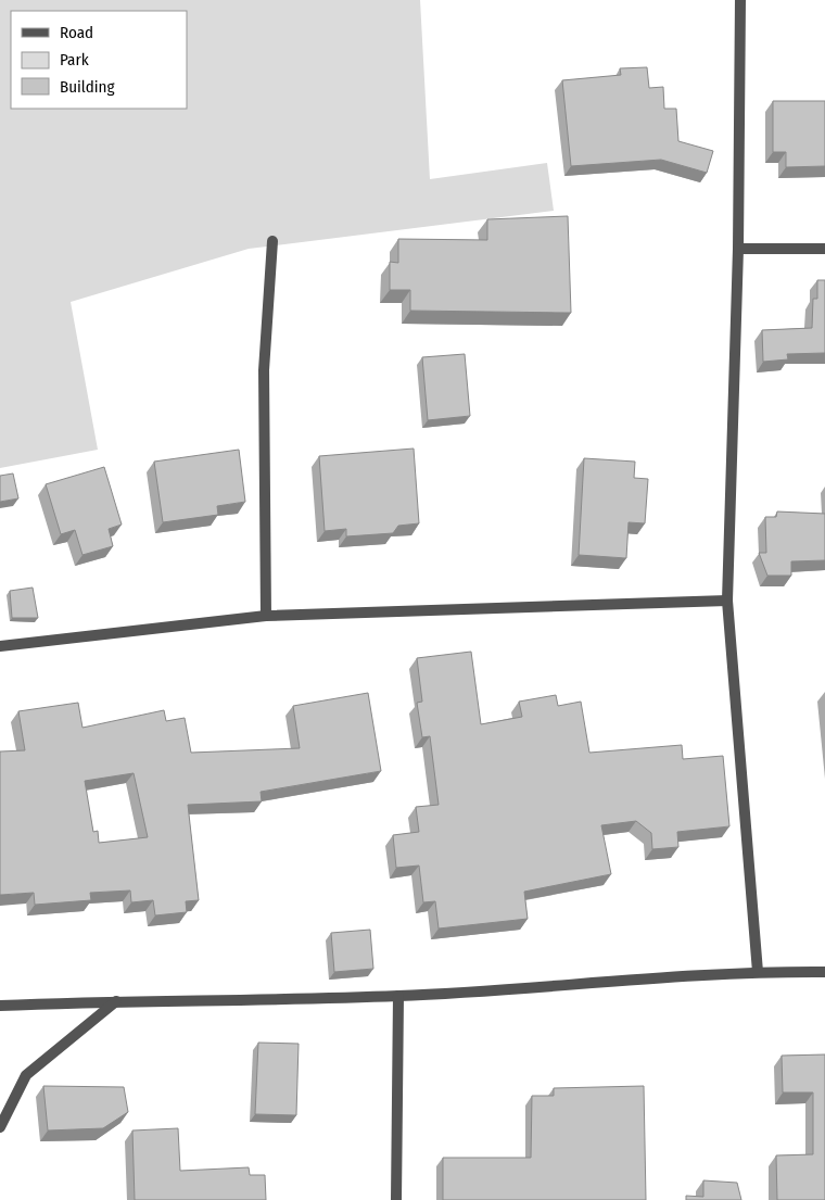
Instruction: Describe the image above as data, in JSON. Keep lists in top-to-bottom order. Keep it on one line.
{"legend":["Road","Park","Building"]}
